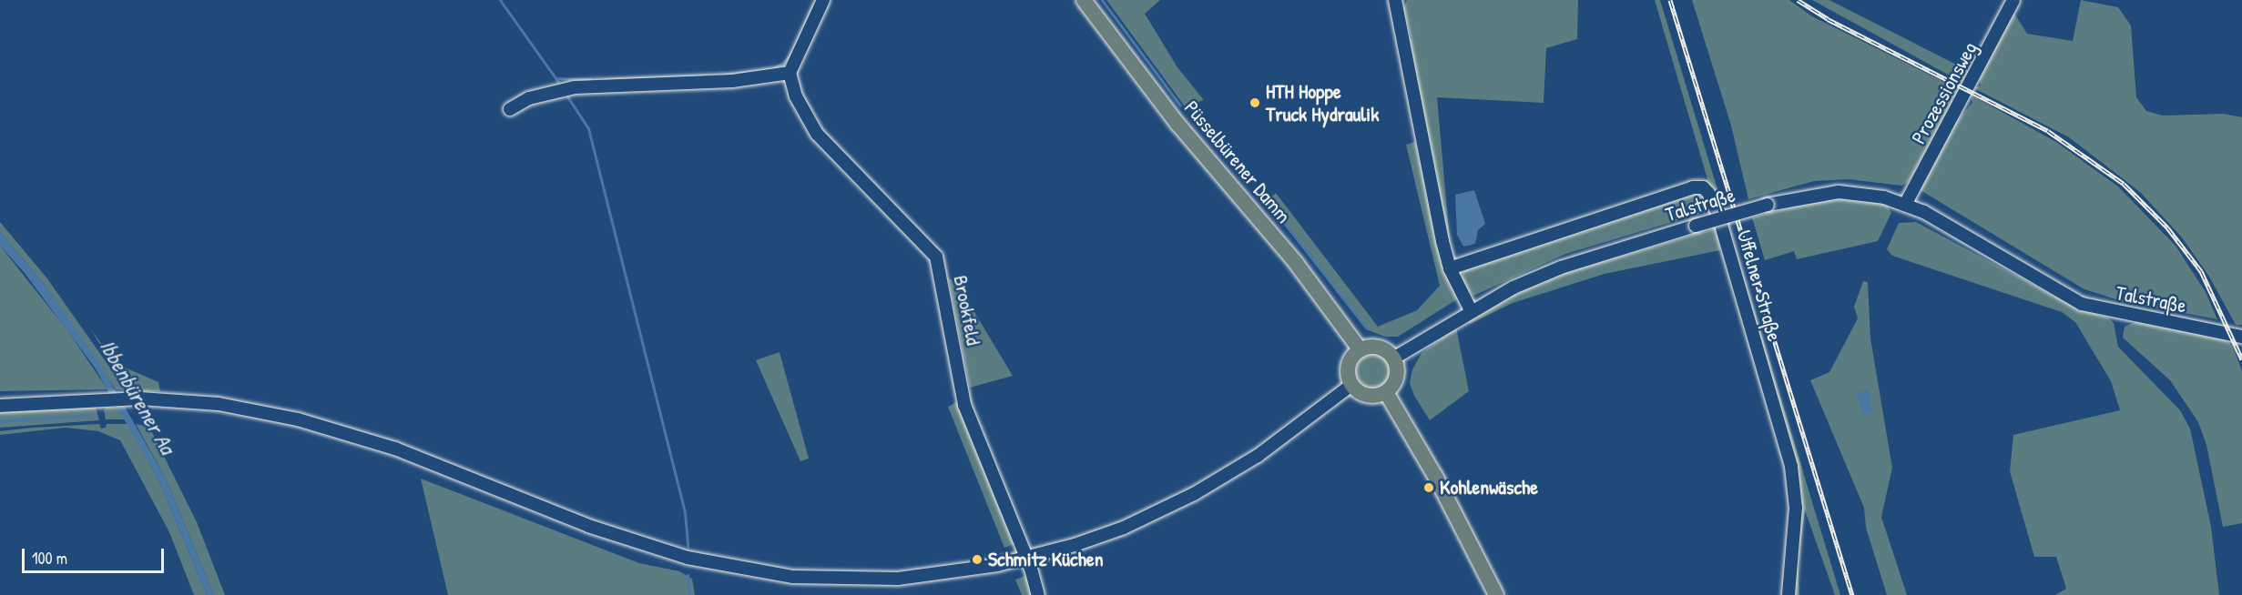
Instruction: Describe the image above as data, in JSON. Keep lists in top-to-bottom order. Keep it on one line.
{"streets":{"main road":["Püsselbürener Damm"],"street":["Prozessionsweg","Talstraße","Uffelner Straße","Brookfeld"]},"crossings":[["Prozessionsweg","Talstraße"],["Püsselbürener Damm","Talstraße"]],"water":["Ibbenbürener Aa"],"places":["HTH Hoppe Truck Hydraulik","Kohlenwäsche","Schmitz Küchen"],"scale_bar":"100 m"}
